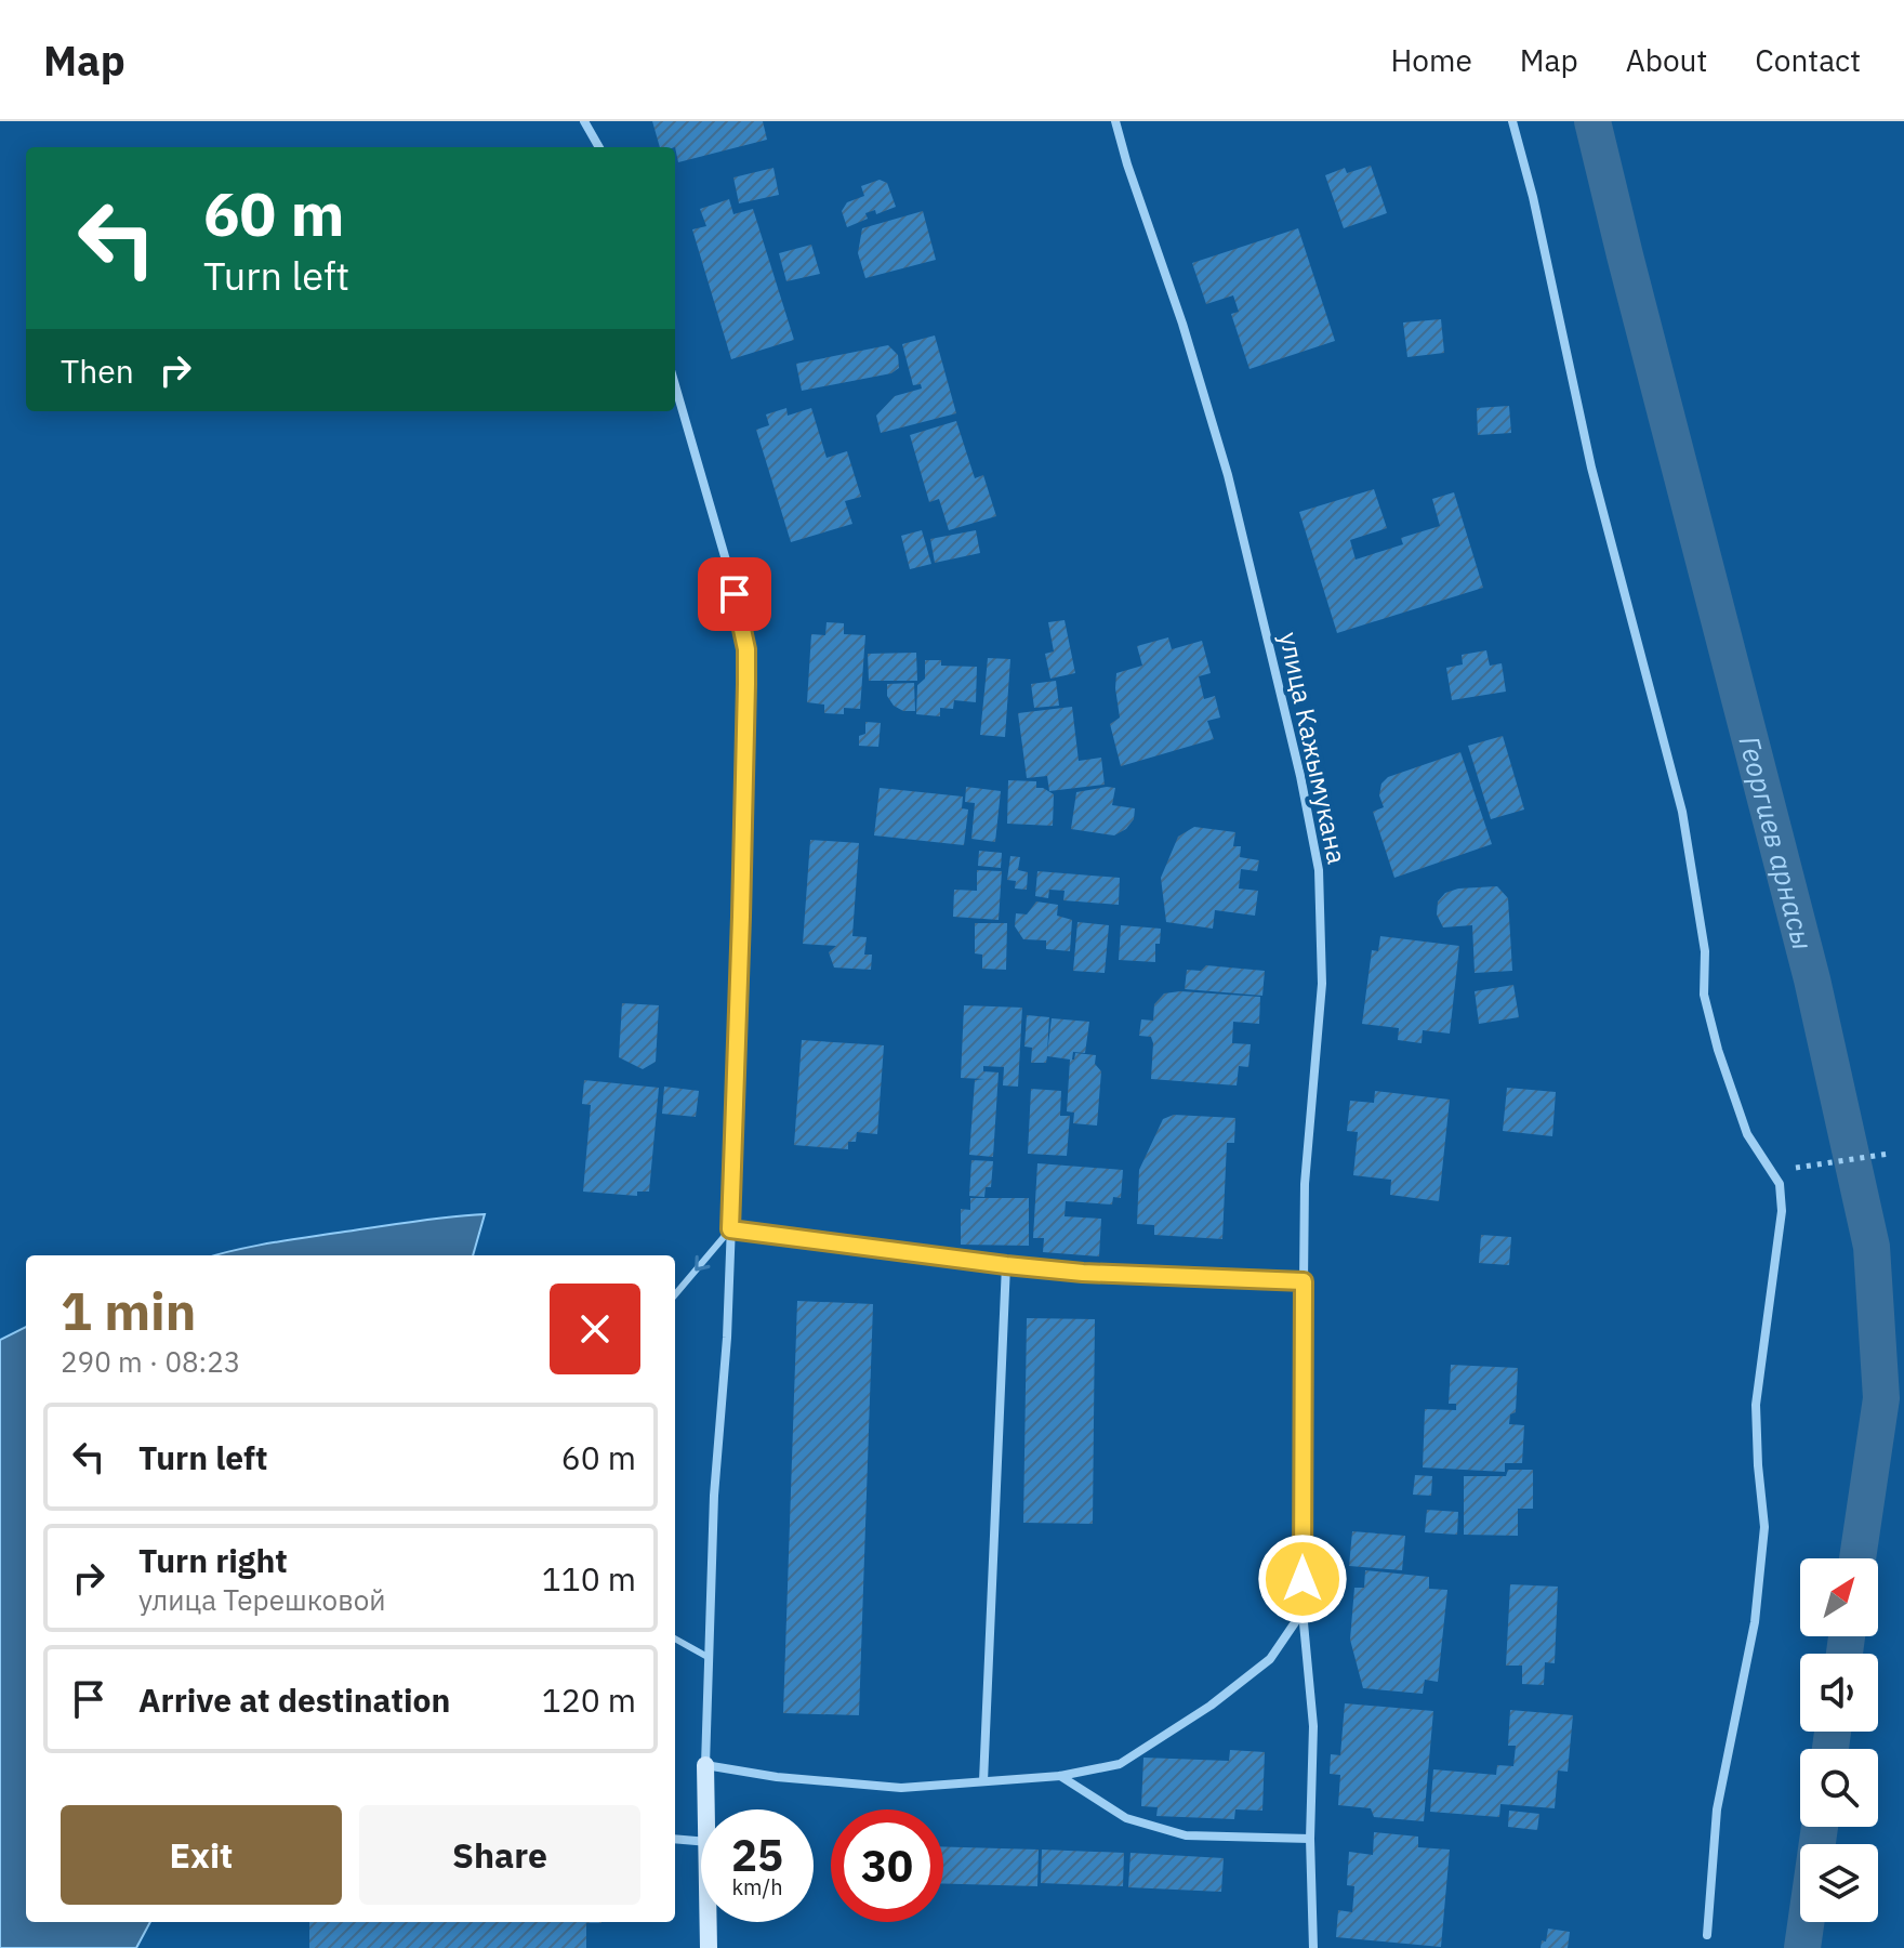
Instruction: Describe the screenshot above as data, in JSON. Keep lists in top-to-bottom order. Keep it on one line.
{"streets":{"street":["улица Кажымукана"]},"water":["Георгиев арнасы"],"north":"top right","page":{"header":"Map","nav":["Home","Map","About","Contact"],"turn":["60 m","Turn left"],"then":"Then","heading":["1 min","290 m · 08:23"],"list":[{"name":"Turn left","value":"60 m"},{"name":"Turn right","note":"улица Терешковой","value":"110 m"},{"name":"Arrive at destination","value":"120 m"}],"buttons":["Exit","Share"],"speed":"25 km/h","limit":"30"}}
